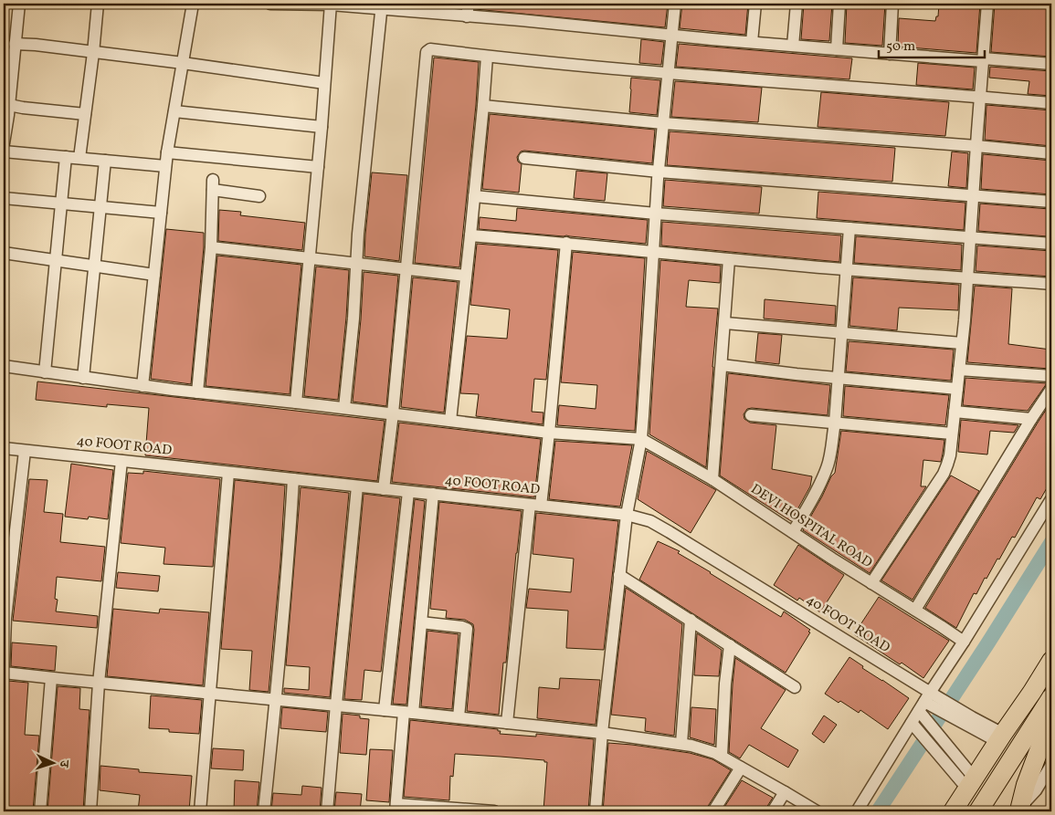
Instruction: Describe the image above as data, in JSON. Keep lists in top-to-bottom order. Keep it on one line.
{"streets":{"street":["40 FOOT ROAD","DEVI HOSPITAL ROAD"]},"scale_bar":"50 m","north":"right"}
